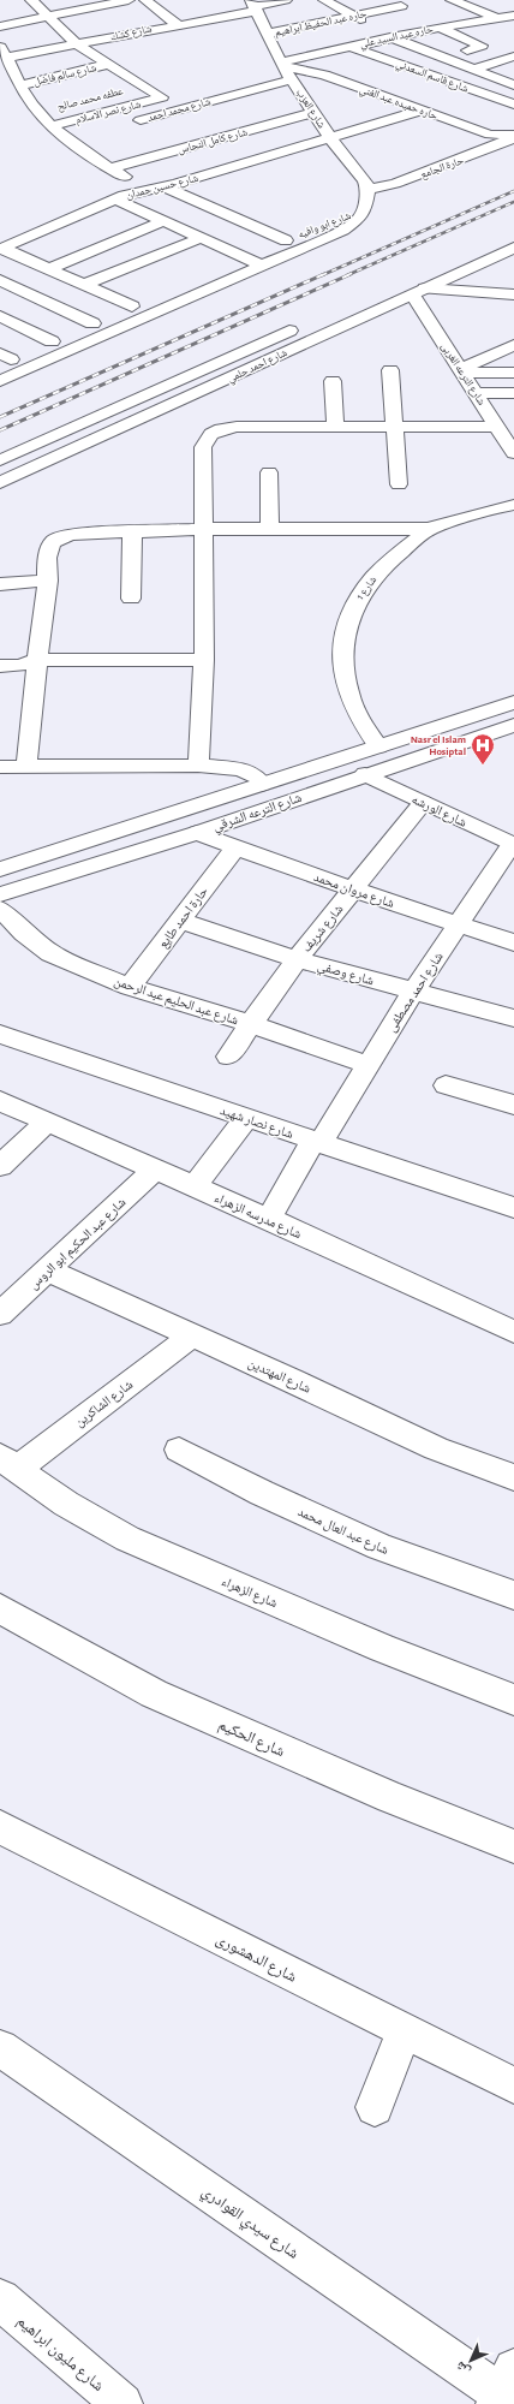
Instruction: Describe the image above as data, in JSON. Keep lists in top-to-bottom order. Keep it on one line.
{"streets":{"street":["حاره عبد الحفيظ ابراهيم","شارع كشك","حاره عيد السيد علي","شارع سالم فاضل","شارع قاسم السعدني","عطفه محمد صالح","حاره حميده عبد الغني","شارع العزب","شارع محمد احمد","شارع نصر الاسلام","شارع كامل النحاس","حارة الجامع","شارع حسين حمدان","شارع ابو وافيه","شارع احمد حلمي","شارع الترعه الغربى","شارع 1","شارع الورشه","شارع الترعه الشرقي","شارع مروان محمد","حارة احمد طايع","شارع شريف","شارع وصفي","شارع احمد مصطفى","شارع عبد الحليم عبد الرحمن","شارع نصار شهيد","شارع مدرسه الزهراء","شارع عبد الحكيم ابو الروس","شارع المهتدين","شارع الشاكرين","شارع عبد العال محمد","شارع الزهراء","شارع الحكيم","شارع الدهشورى","شارع سيدي القوادري","شارع مليون ابراهيم"]},"crossings":[["حاره عبد الحفيظ ابراهيم","شارع العزب"],["شارع كشك","شارع العزب"],["حاره عيد السيد علي","شارع قاسم السعدني"],["حاره عيد السيد علي","حاره حميده عبد الغني"],["حاره عيد السيد علي","شارع العزب"],["عطفه محمد صالح","شارع نصر الاسلام"],["حاره حميده عبد الغني","شارع العزب"],["حاره حميده عبد الغني","حارة الجامع"],["حاره حميده عبد الغني","شارع حسين حمدان"],["شارع العزب","شارع محمد احمد"],["شارع العزب","شارع كامل النحاس"],["شارع العزب","حارة الجامع"],["شارع العزب","شارع حسين حمدان"],["شارع محمد احمد","شارع نصر الاسلام"],["شارع احمد حلمي","شارع الترعه الغربى"],["شارع 1","شارع الترعه الشرقي"],["شارع الورشه","شارع الترعه الشرقي"],["شارع الورشه","شارع شريف"],["شارع الورشه","شارع احمد مصطفى"],["شارع الترعه الشرقي","شارع مروان محمد"],["شارع مروان محمد","حارة احمد طايع"],["شارع مروان محمد","شارع شريف"],["شارع مروان محمد","شارع احمد مصطفى"],["حارة احمد طايع","شارع وصفي"],["حارة احمد طايع","شارع عبد الحليم عبد الرحمن"],["شارع شريف","شارع وصفي"],["شارع شريف","شارع عبد الحليم عبد الرحمن"],["شارع وصفي","شارع احمد مصطفى"],["شارع احمد مصطفى","شارع عبد الحليم عبد الرحمن"],["شارع احمد مصطفى","شارع نصار شهيد"],["شارع احمد مصطفى","شارع مدرسه الزهراء"],["شارع مدرسه الزهراء","شارع عبد الحكيم ابو الروس"],["شارع عبد الحكيم ابو الروس","شارع المهتدين"],["شارع المهتدين","شارع الشاكرين"],["شارع الشاكرين","شارع الزهراء"]],"places":{"hospital":["Nasr el Islam Hosiptal"]},"north":"bottom left"}
